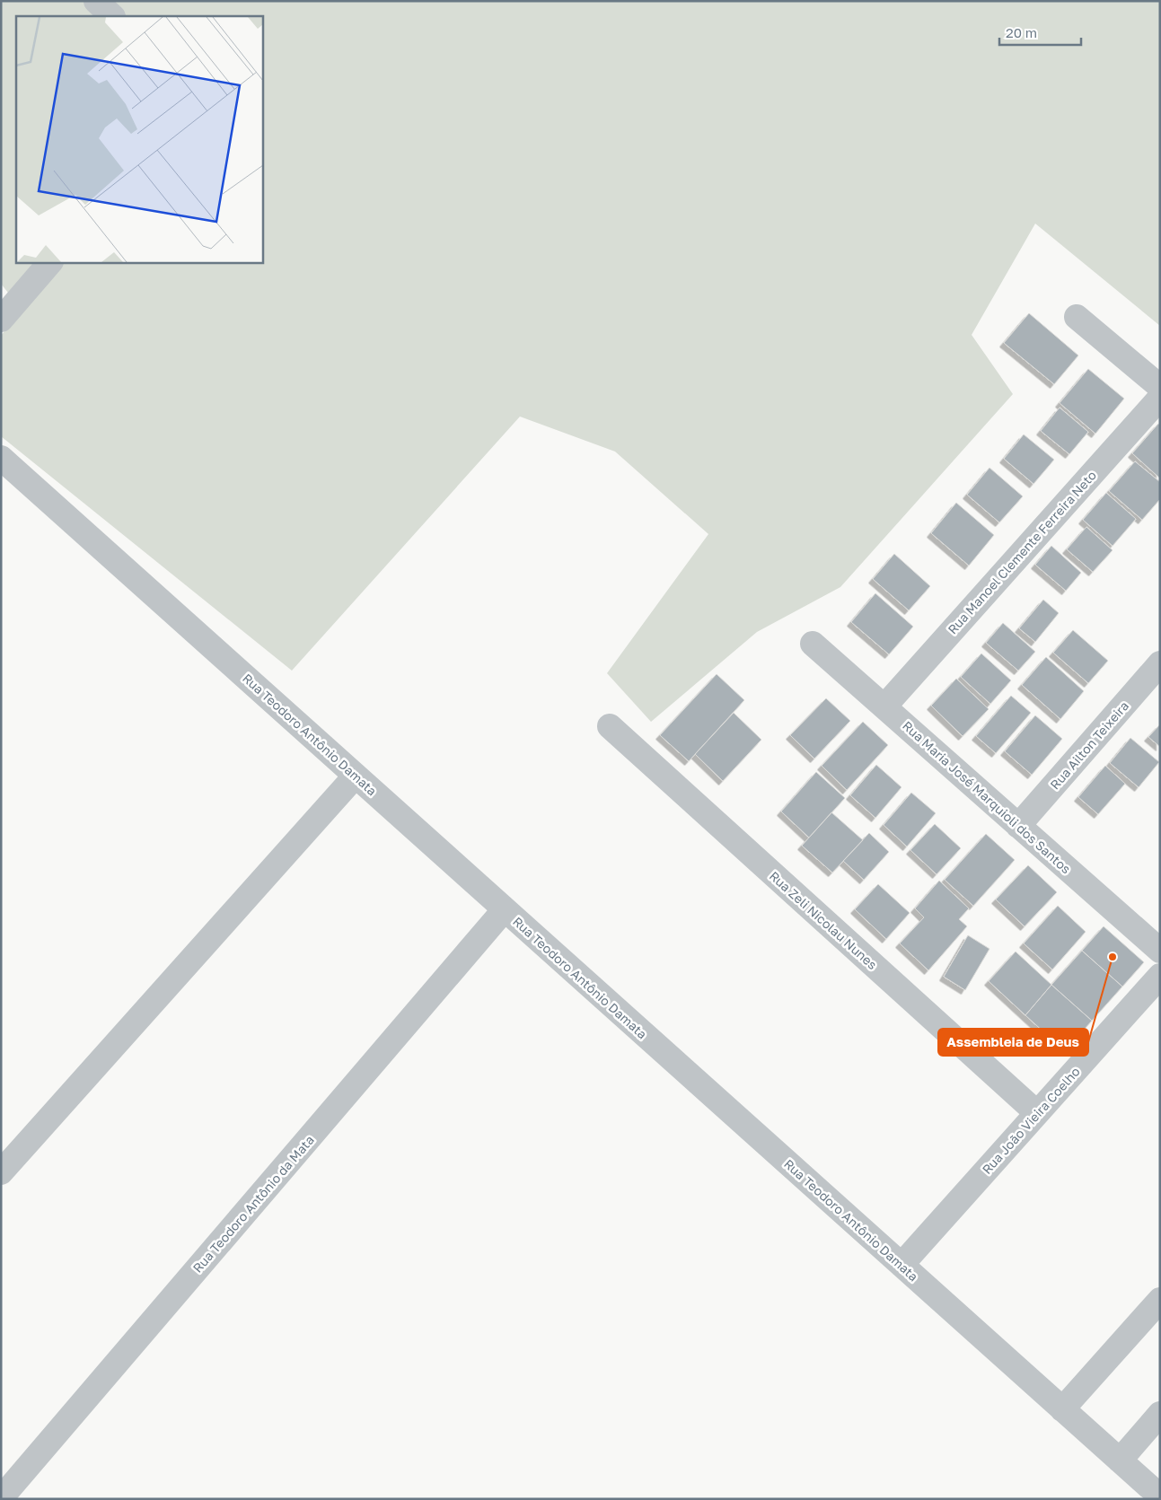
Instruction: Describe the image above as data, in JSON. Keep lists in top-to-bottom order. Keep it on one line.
{"streets":{"street":["Rua Manoel Clemente Ferreira Neto","Rua Teodoro Antônio Damata","Rua Ailton Teixeira","Rua Maria José Marquioli dos Santos","Rua Zeli Nicolau Nunes","Rua João Vieira Coelho","Rua Teodoro Antônio da Mata"]},"crossings":[["Rua Manoel Clemente Ferreira Neto","Rua Maria José Marquioli dos Santos"],["Rua Teodoro Antônio Damata","Rua João Vieira Coelho"],["Rua Teodoro Antônio Damata","Rua Teodoro Antônio da Mata"],["Rua Ailton Teixeira","Rua Maria José Marquioli dos Santos"],["Rua Zeli Nicolau Nunes","Rua João Vieira Coelho"]],"places":["Assembleia de Deus"],"scale_bar":"20 m"}
